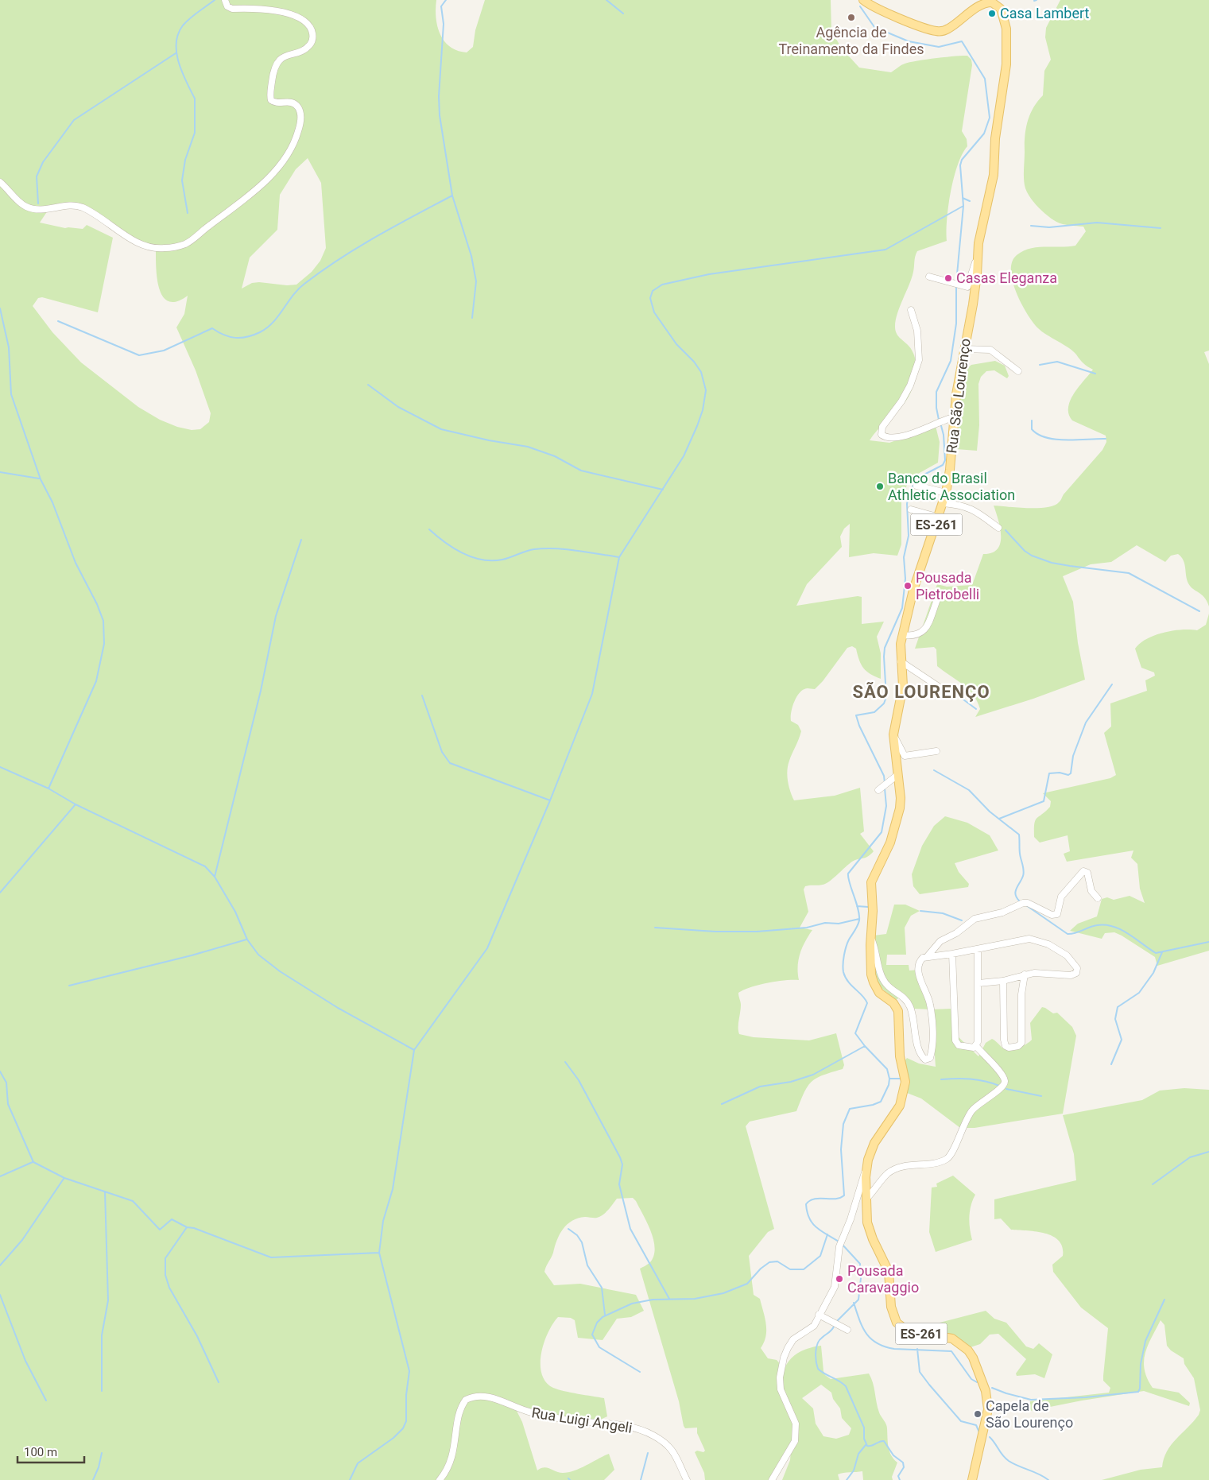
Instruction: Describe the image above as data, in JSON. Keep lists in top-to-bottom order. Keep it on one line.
{"streets":{"main road":["Rua São Lourenço","ES-261"],"street":["Rua Luigi Angeli"]},"crossings":[["Rua São Lourenço","ES-261"]],"districts":["SÃO LOURENÇO"],"places":["Casa Lambert","Agência de Treinamento da Findes","Casas Eleganza","Banco do Brasil Athletic Association","Pousada Pietrobelli","Pousada Caravaggio","Capela de São Lourenço"],"scale_bar":"100 m"}
